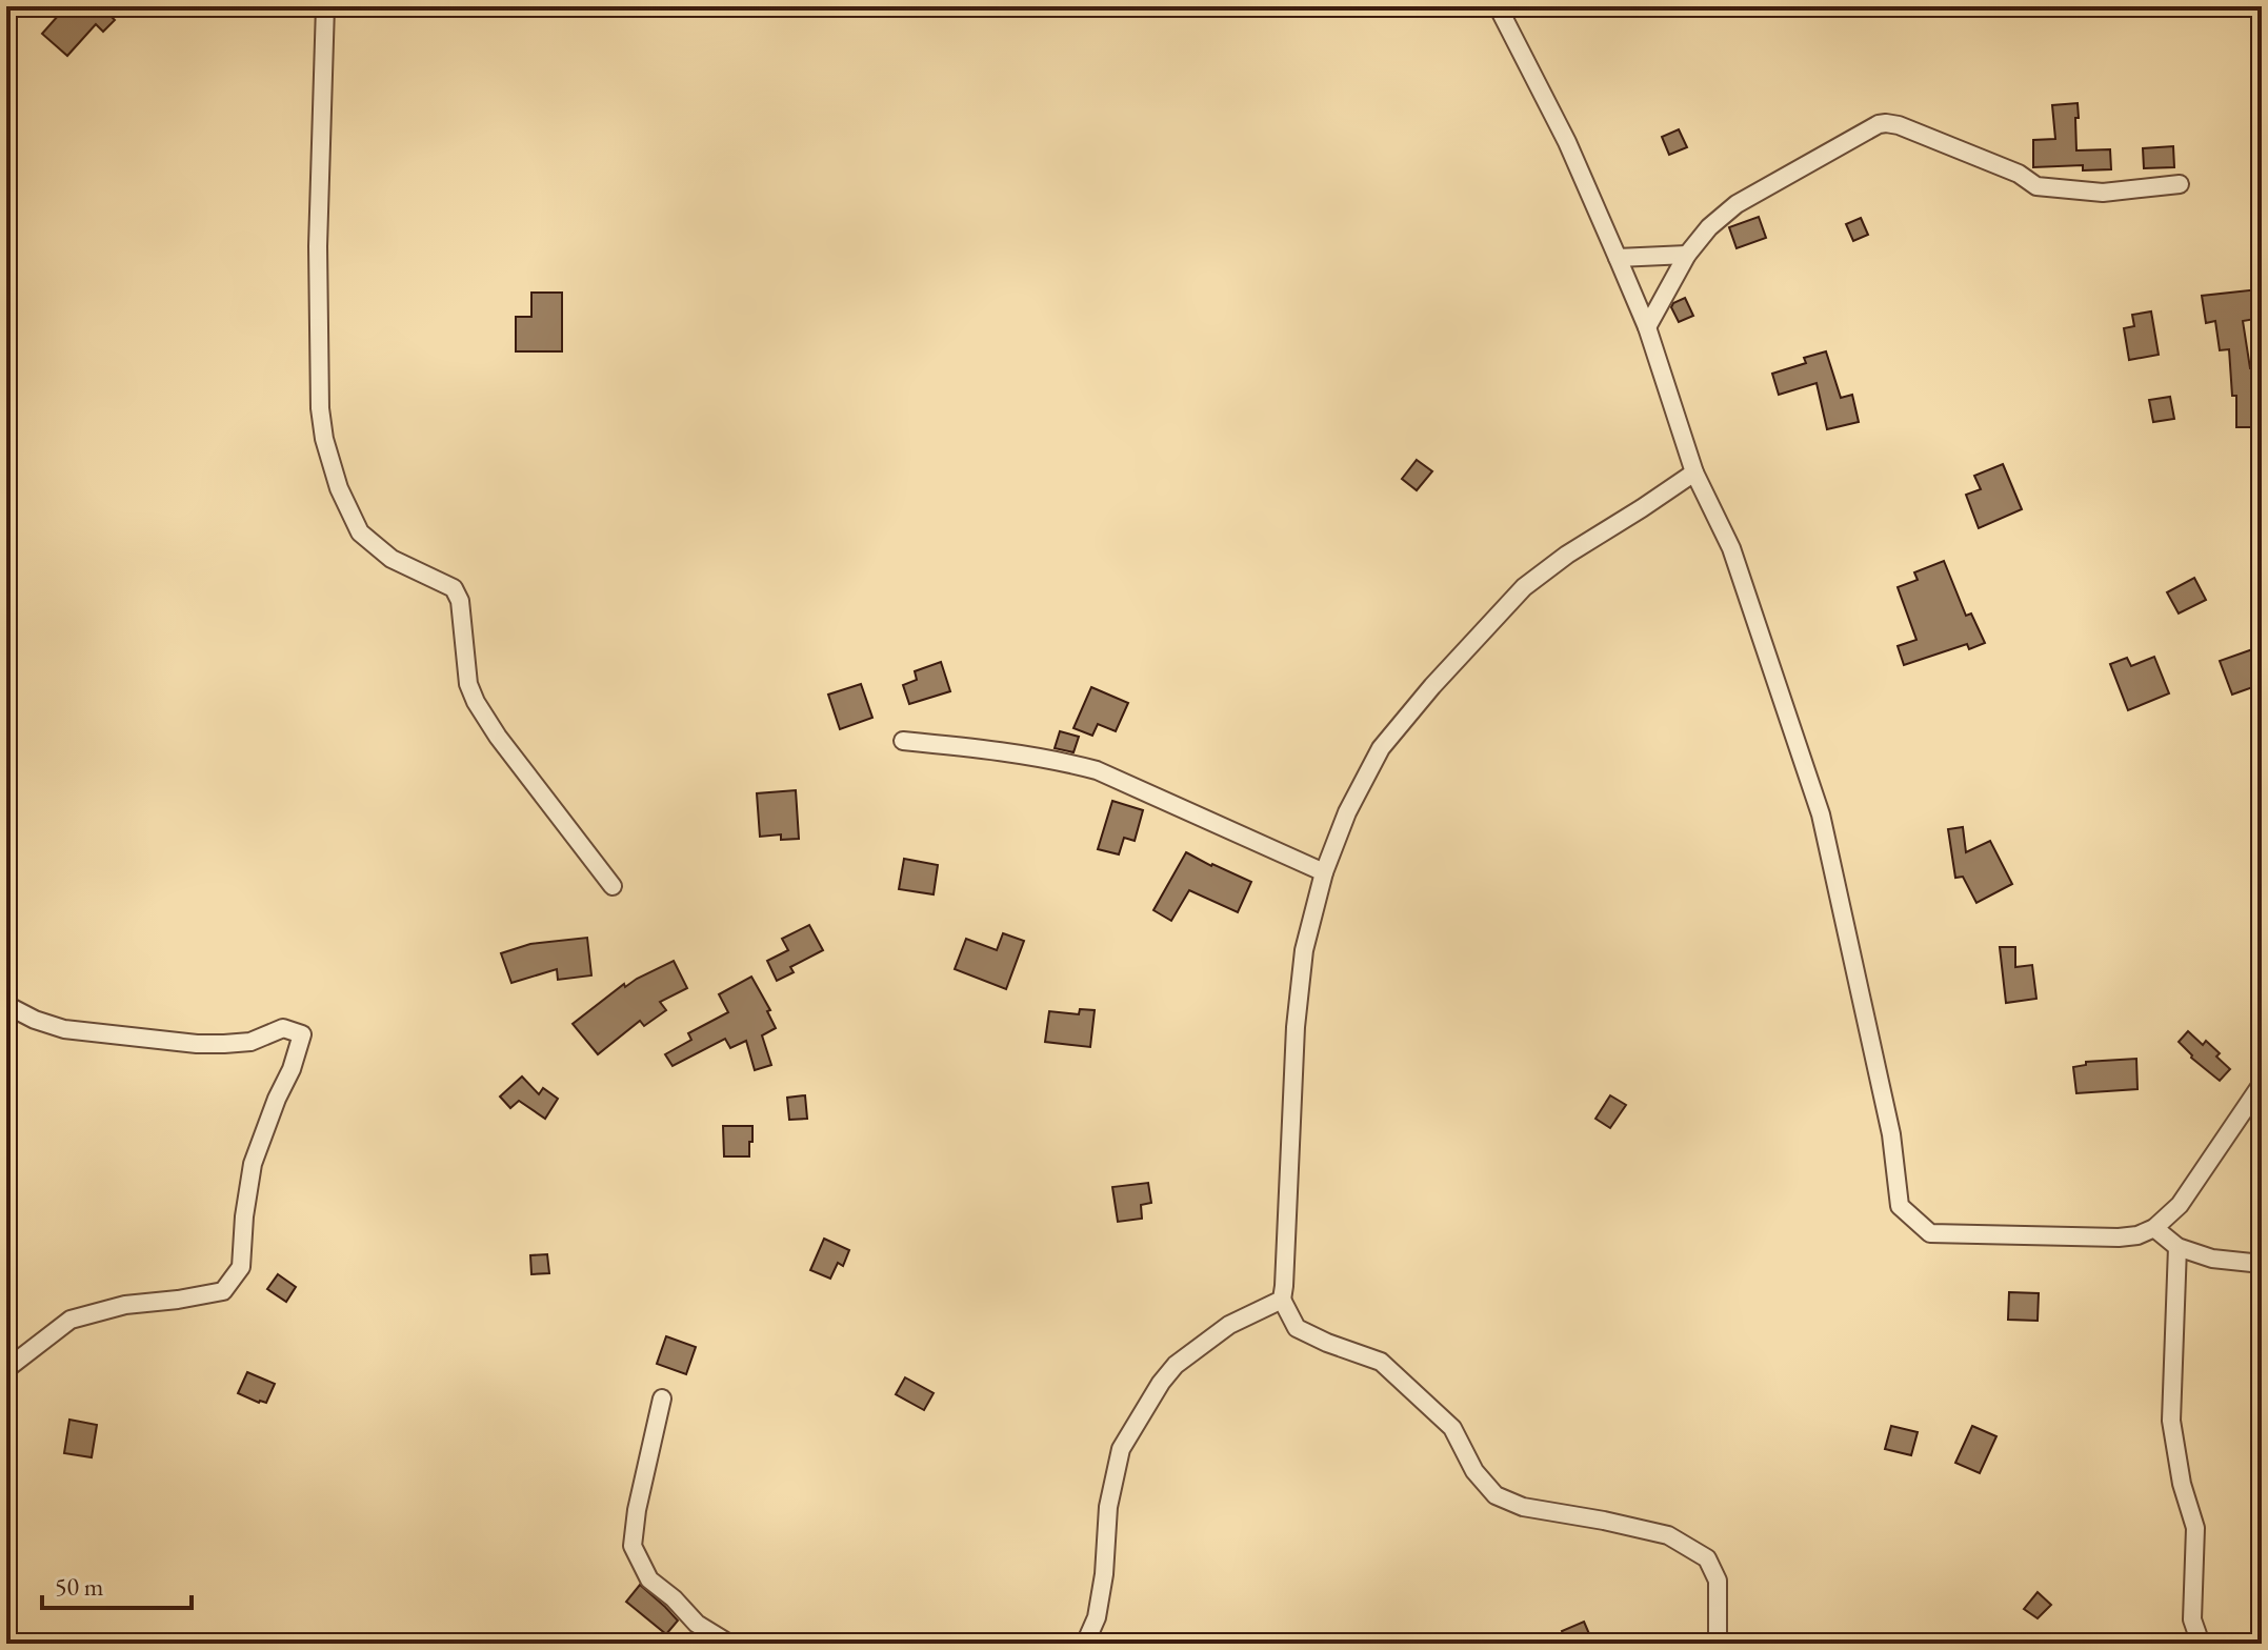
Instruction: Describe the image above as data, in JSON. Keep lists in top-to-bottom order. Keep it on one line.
{"scale_bar":"50 m"}
